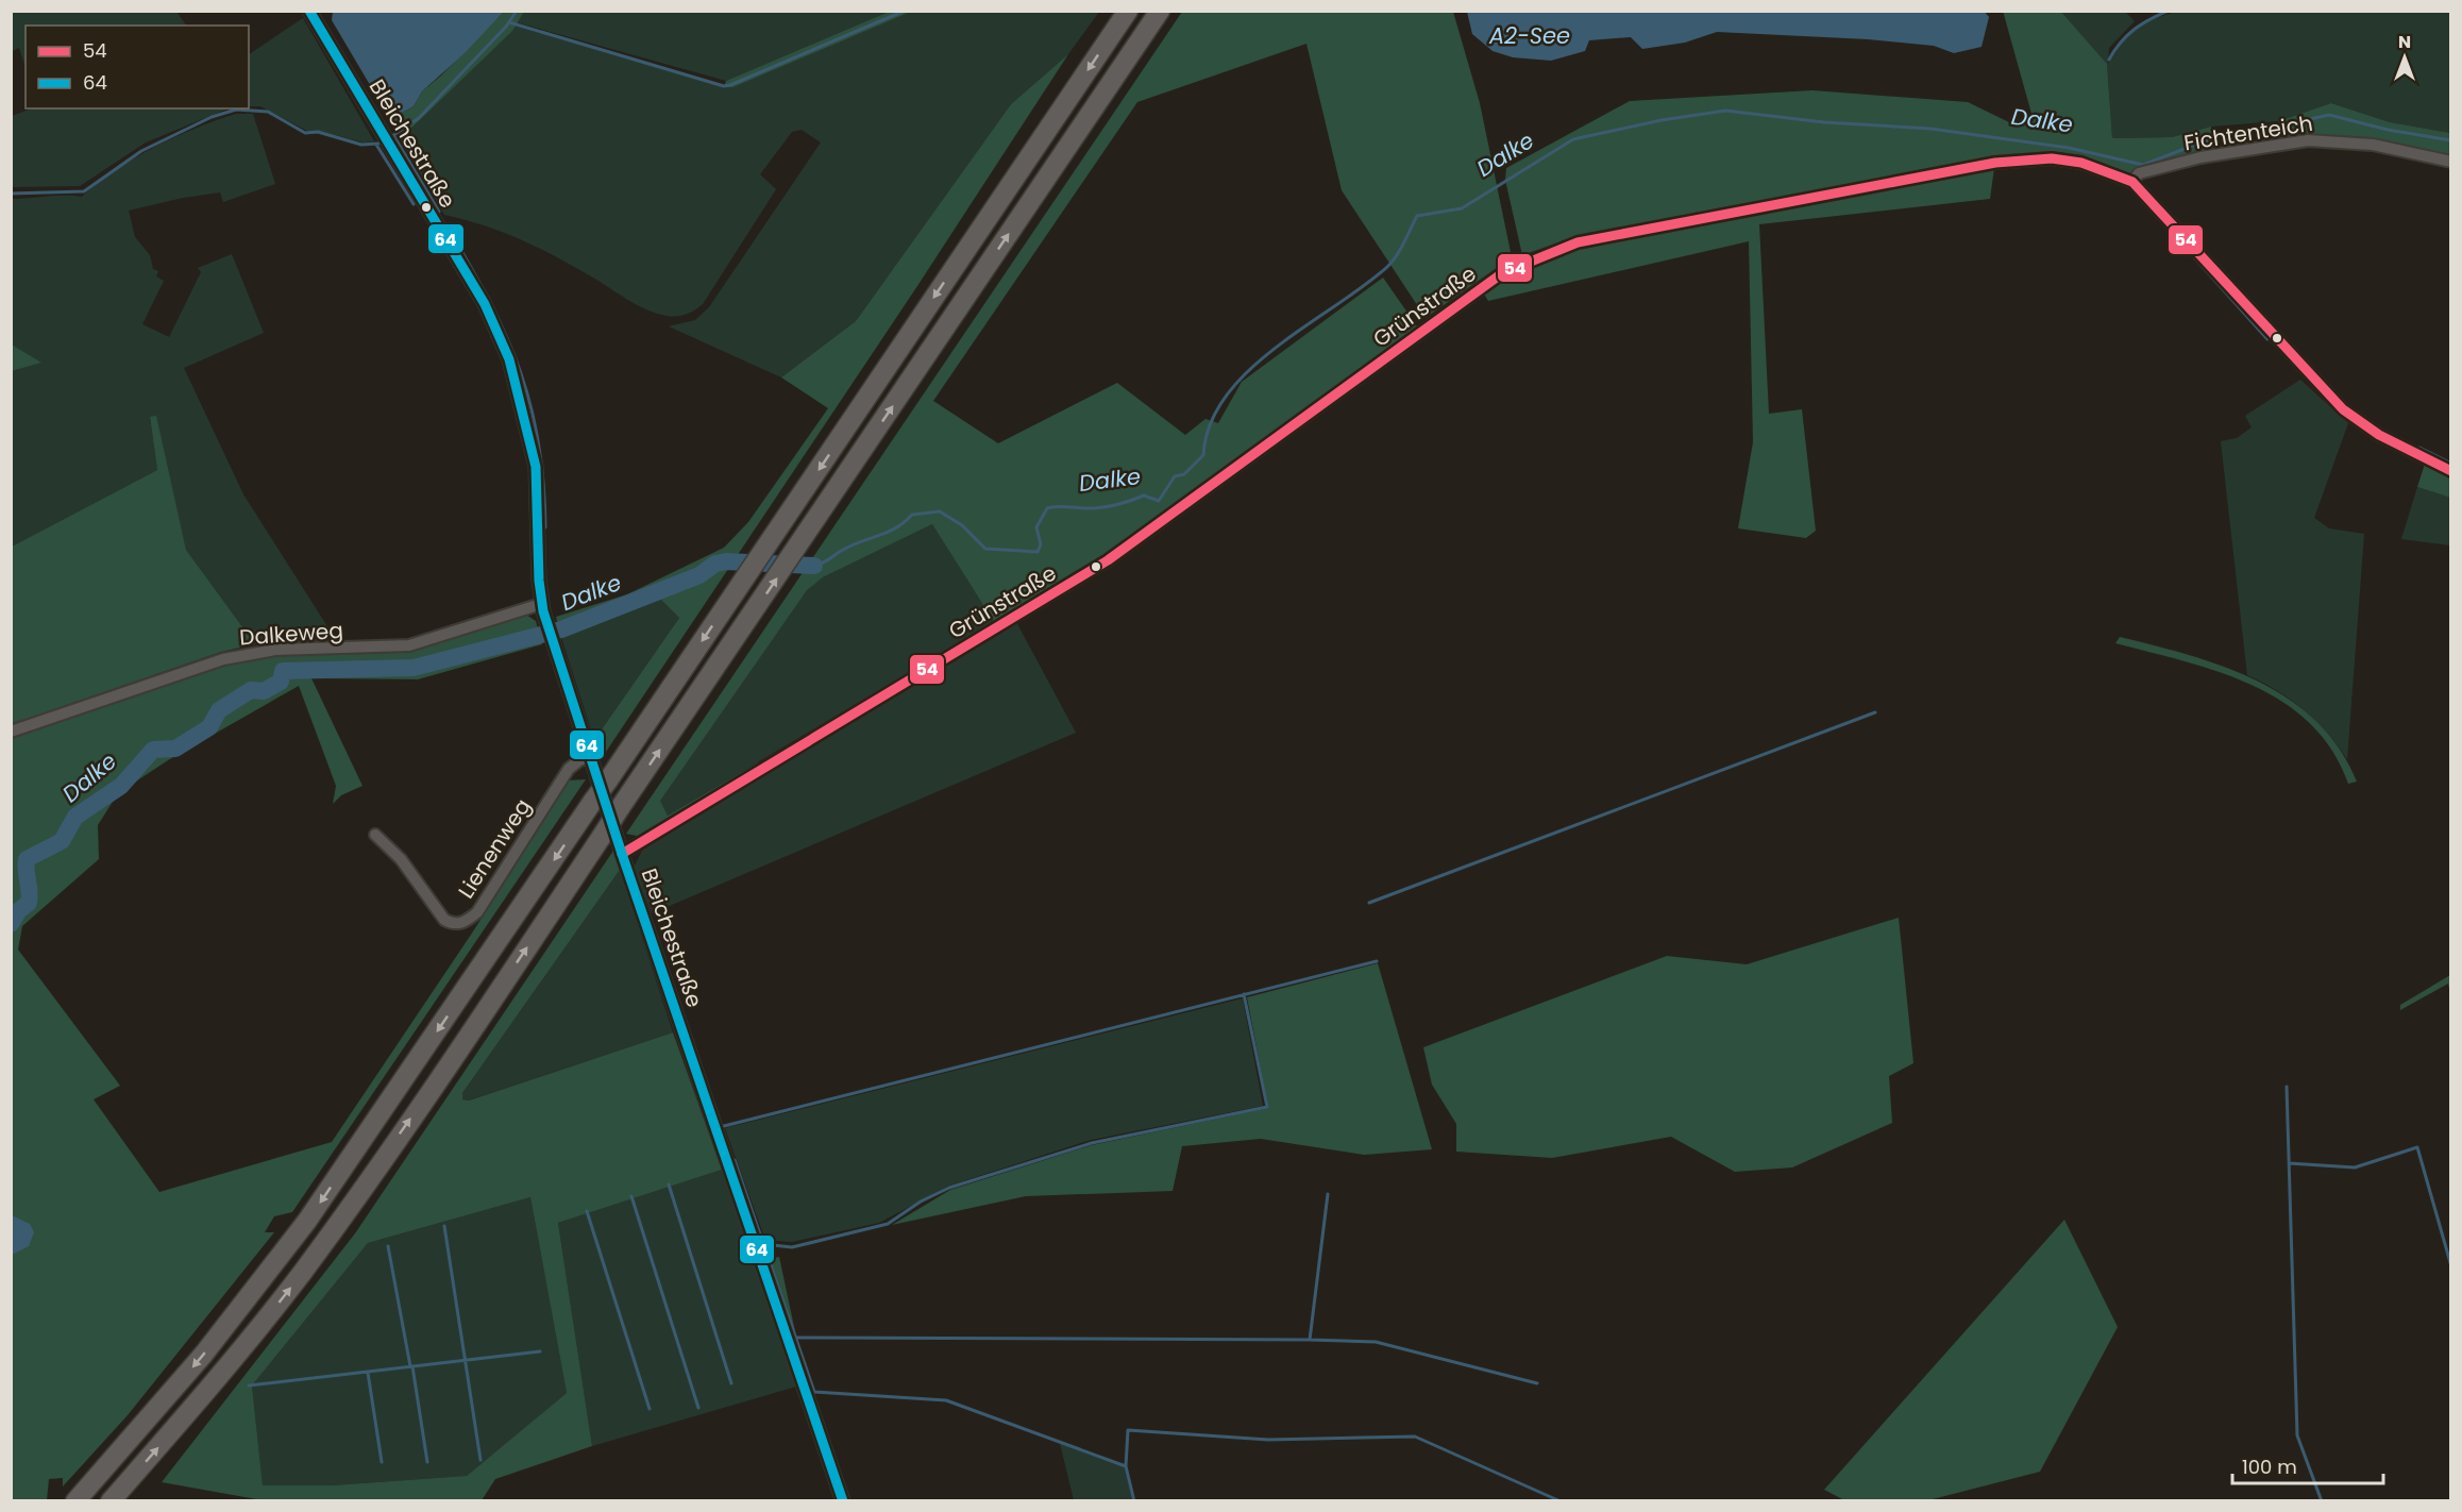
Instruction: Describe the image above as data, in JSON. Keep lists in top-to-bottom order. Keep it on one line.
{"streets":{"street":["Fichtenteich","Bleichestraße","Grünstraße","Dalkeweg","Lienenweg"]},"crossings":[["Fichtenteich","Grünstraße"],["Bleichestraße","Grünstraße"],["Bleichestraße","Dalkeweg"],["Bleichestraße","Lienenweg"]],"water":["A2-See","Dalke"],"lines":["transit line 64","transit line 54"],"legend":["54","64"],"scale_bar":"100 m","north":"top"}
